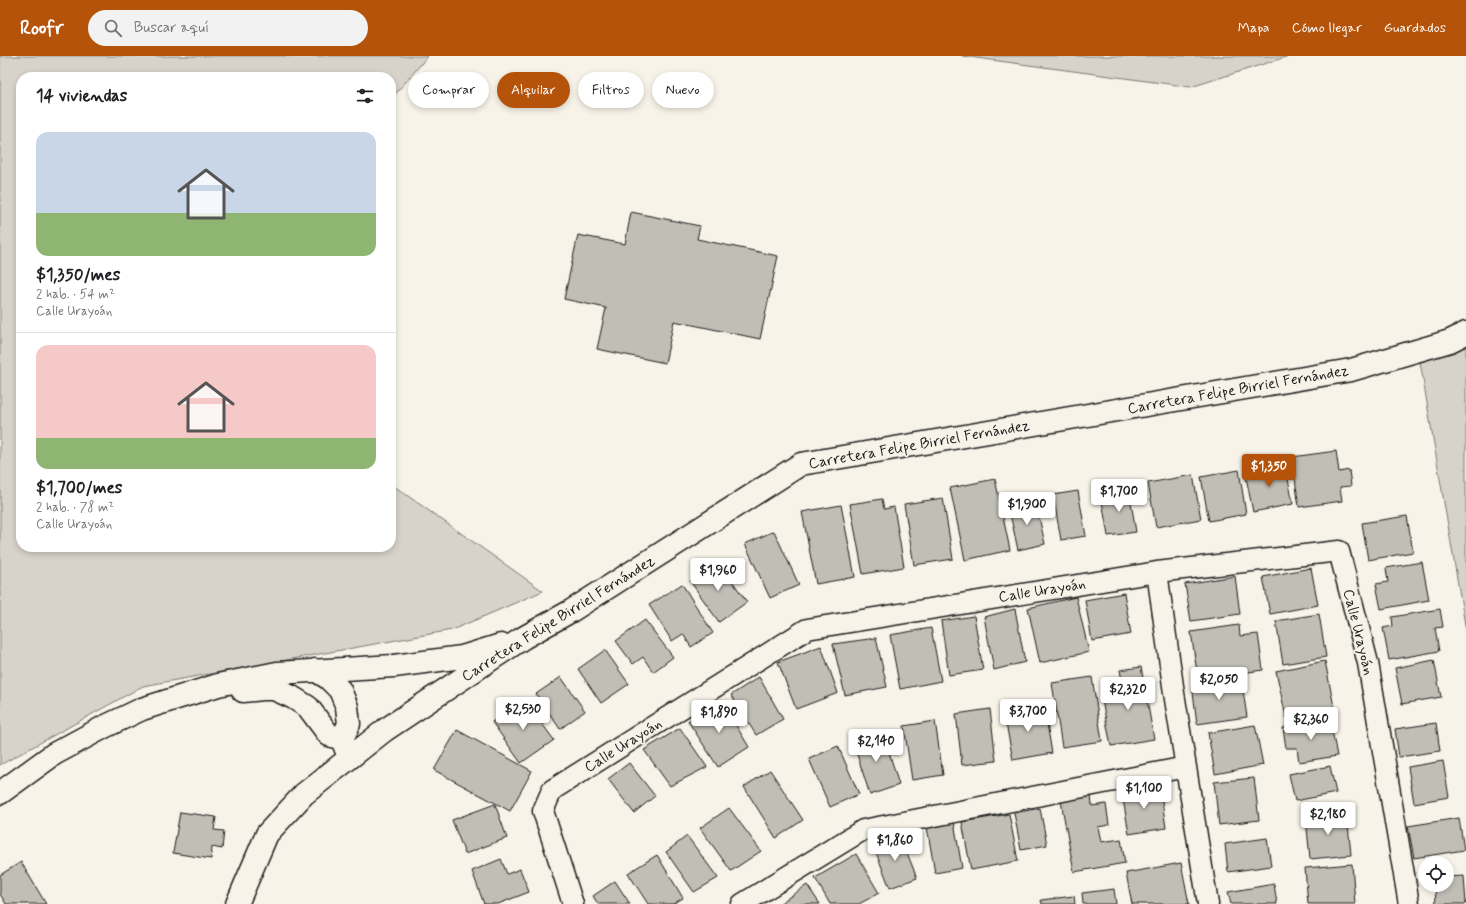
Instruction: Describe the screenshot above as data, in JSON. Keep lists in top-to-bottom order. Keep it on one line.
{"streets":{"street":["Carretera Felipe Birriel Fernández","Calle Urayoán"]},"page":{"header":"Roofr","search":"Buscar aquí","nav":["Mapa","Cómo llegar","Guardados"],"chip":["Comprar","Alquilar","Filtros","Nuevo"],"heading":"14 viviendas","list":[{"name":"$1,350/mes","note":"2 hab. · 54 m² · Calle Urayoán"},{"name":"$1,700/mes","note":"2 hab. · 78 m² · Calle Urayoán"}],"price":["$1,350","$1,700","$1,900","$1,960","$2,050","$2,320","$2,530","$3,700","$1,890","$2,360","$2,140","$1,100","$2,180","$1,860"]}}
